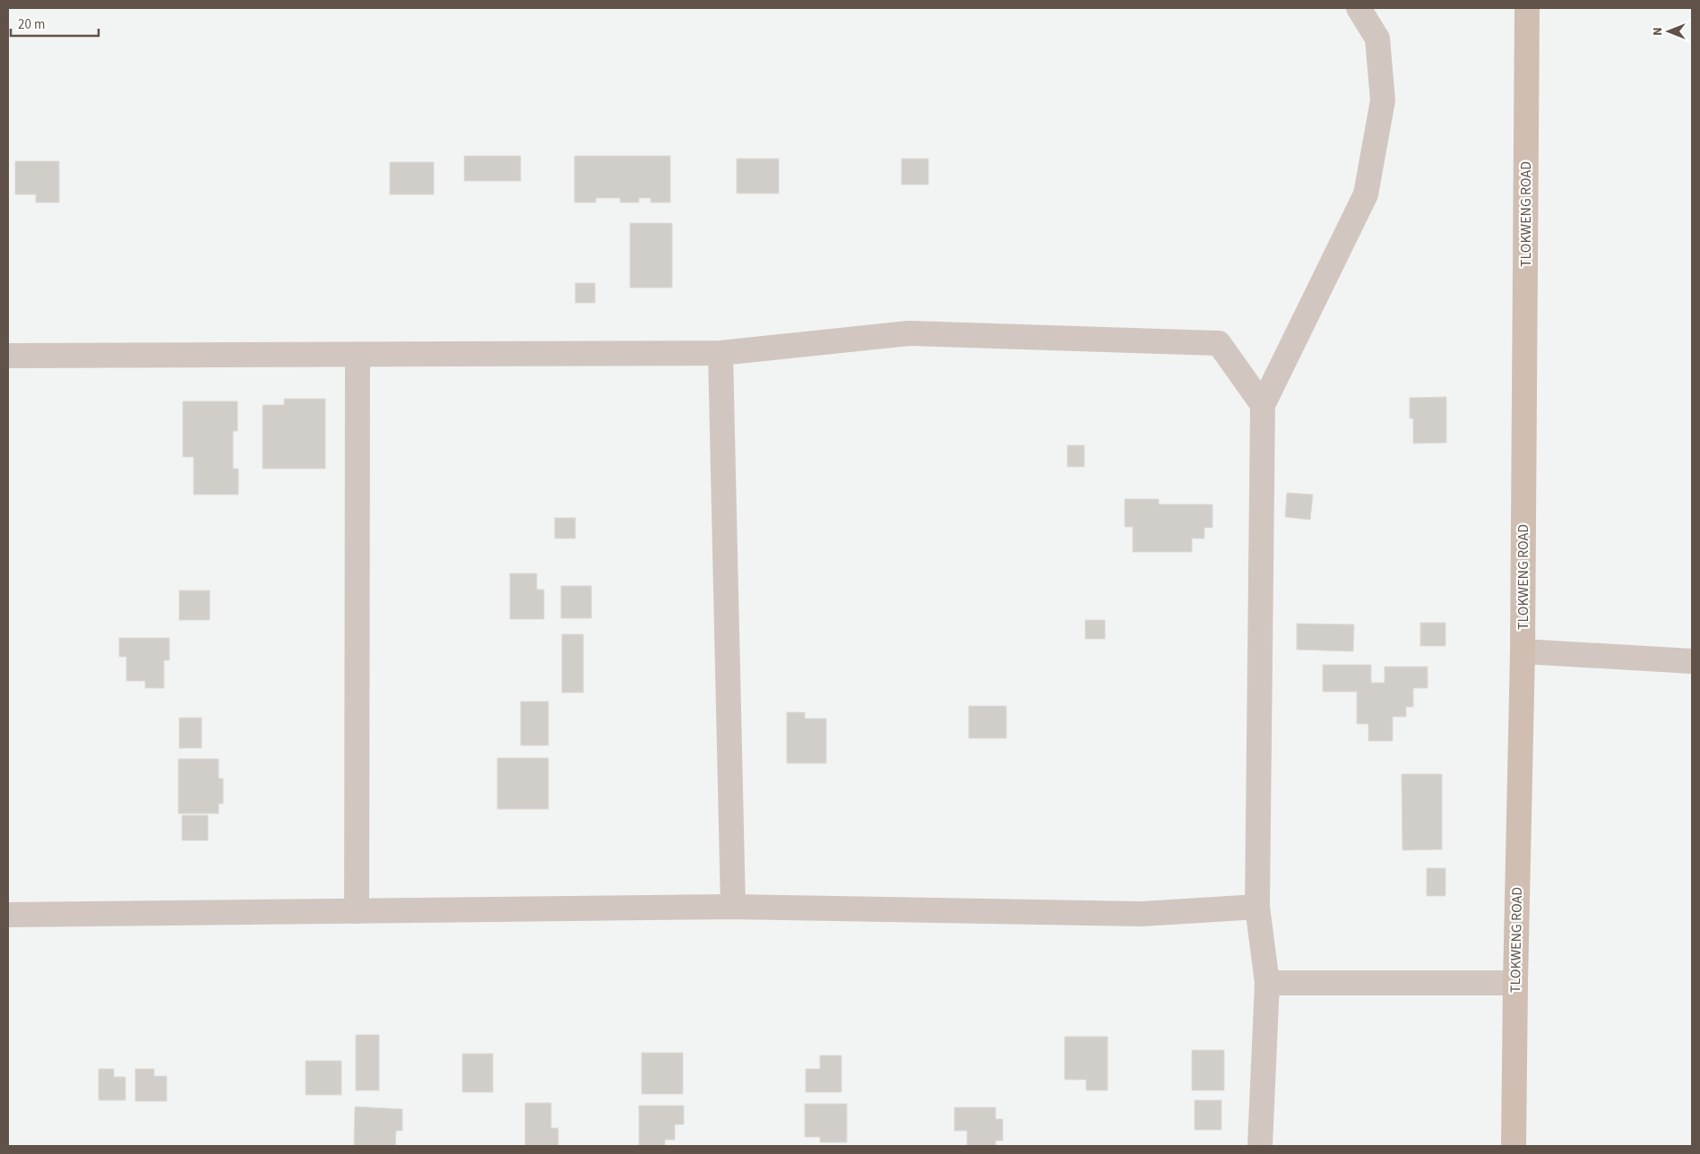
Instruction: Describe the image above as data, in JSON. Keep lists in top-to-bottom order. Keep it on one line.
{"streets":{"main road":["TLOKWENG ROAD"]},"scale_bar":"20 m","north":"left"}
